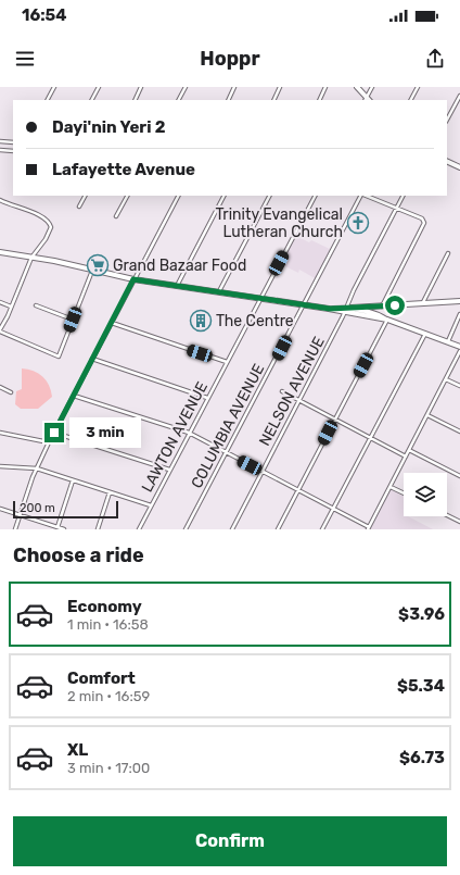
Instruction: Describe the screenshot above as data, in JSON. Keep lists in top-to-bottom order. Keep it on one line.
{"streets":{"street":["NELSON AVENUE","COLUMBIA AVENUE","LAWTON AVENUE"]},"places":{"church":["Trinity Evangelical Lutheran Church"],"supermarket":["Grand Bazaar Food"],"building":["The Centre"]},"scale_bar":"200 m","page":{"status":"16:54","header":"Hoppr","banner":["Dayi'nin Yeri 2","Lafayette Avenue"],"bubble":"3 min","scale":"200 m","heading":"Choose a ride","list":[{"name":"Economy","note":"1 min · 16:58","value":"$3.96"},{"name":"Comfort","note":"2 min · 16:59","value":"$5.34"},{"name":"XL","note":"3 min · 17:00","value":"$6.73"}],"buttons":"Confirm"}}
